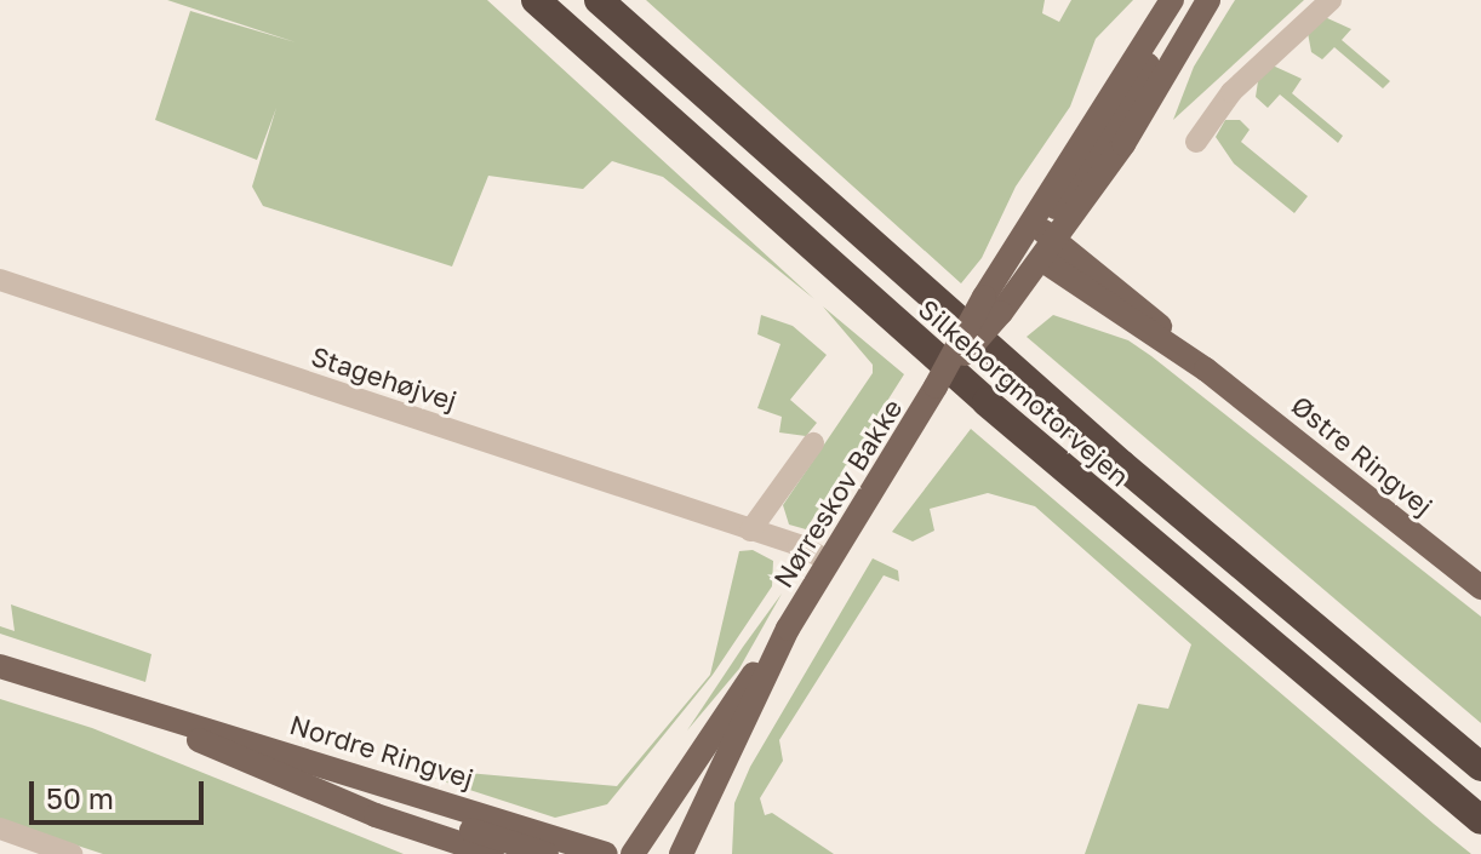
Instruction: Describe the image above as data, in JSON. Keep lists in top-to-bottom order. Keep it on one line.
{"streets":{"highway":["Silkeborgmotorvejen"],"main road":["Østre Ringvej","Nørreskov Bakke","Nordre Ringvej"],"street":["Stagehøjvej"]},"crossings":[["Stagehøjvej","Nørreskov Bakke"],["Østre Ringvej","Nørreskov Bakke"]],"scale_bar":"50 m"}
